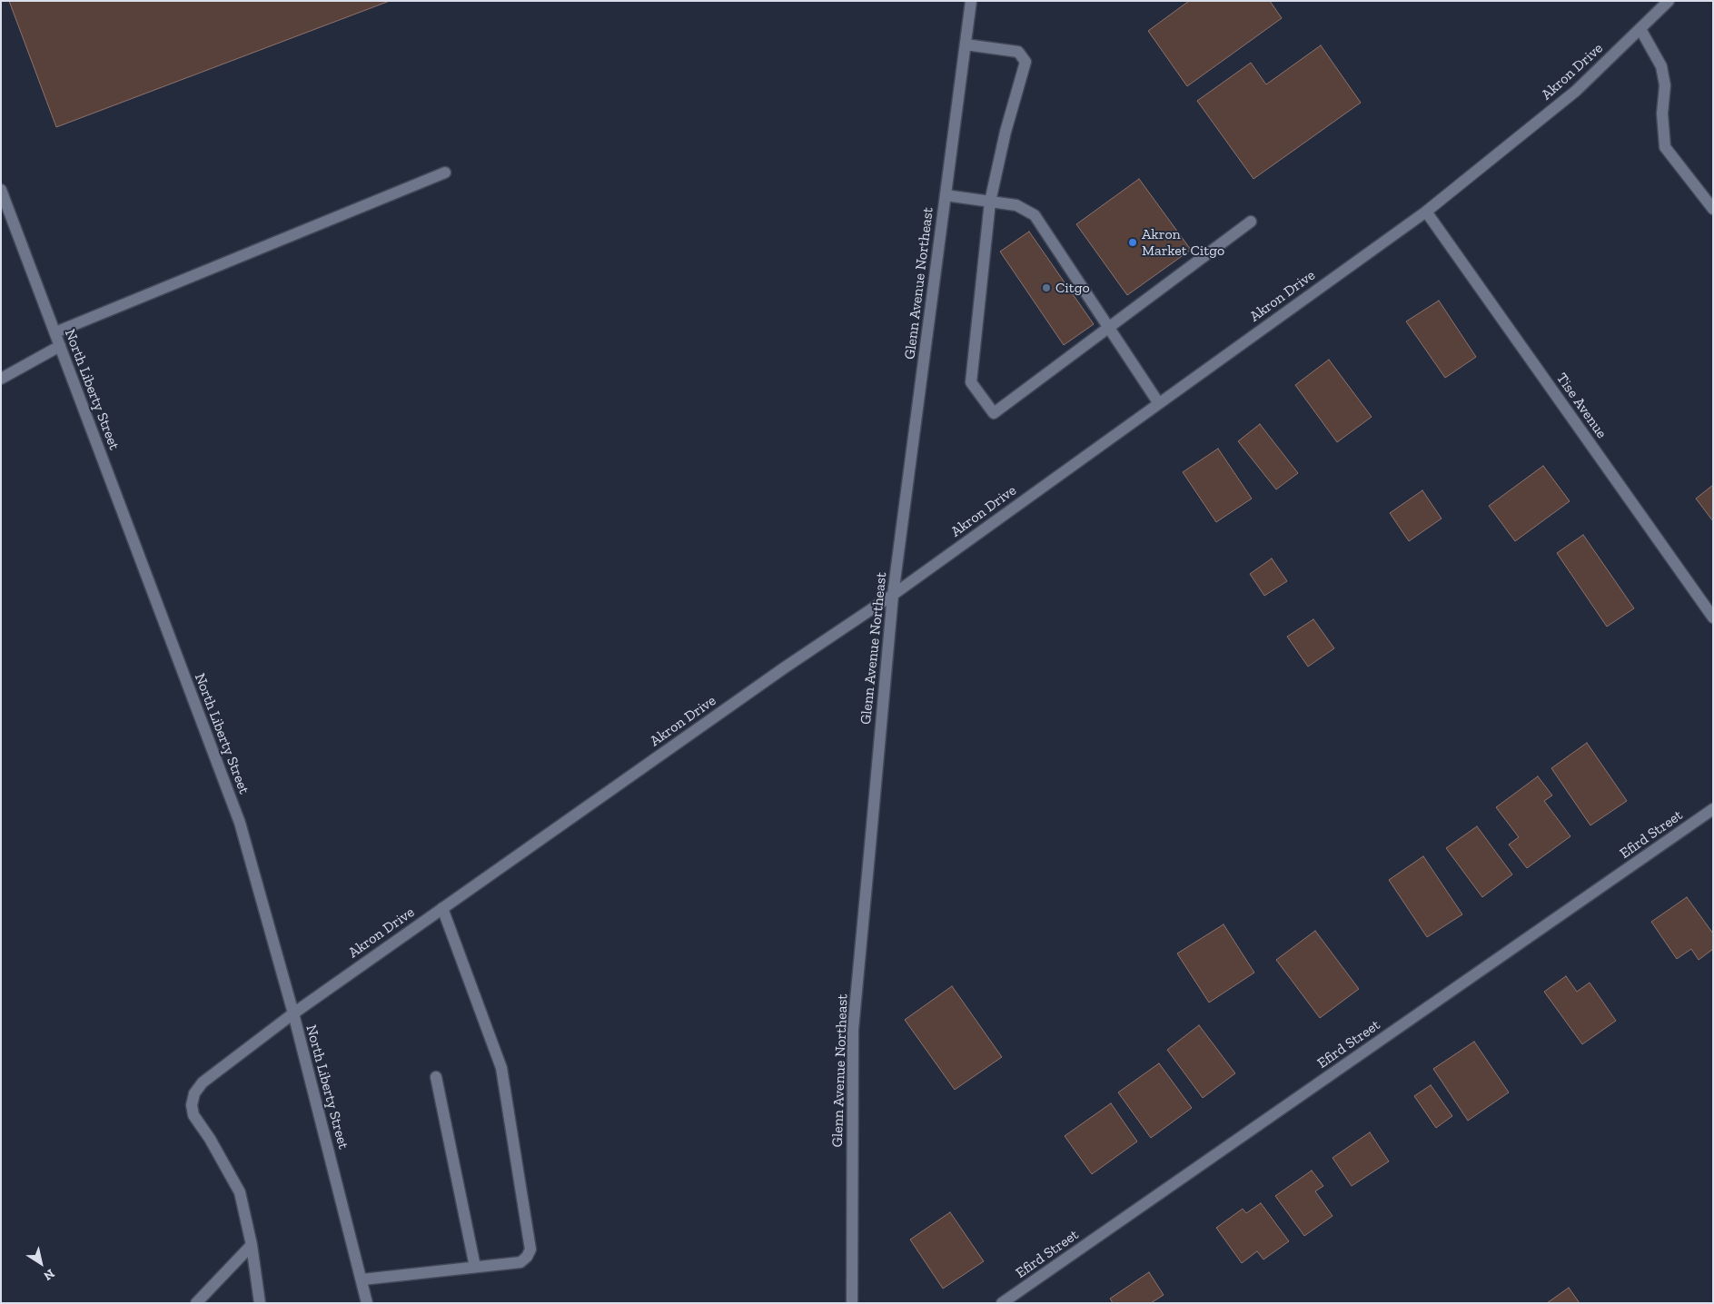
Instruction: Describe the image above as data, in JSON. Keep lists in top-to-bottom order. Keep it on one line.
{"streets":{"main road":["Akron Drive","Glenn Avenue Northeast","North Liberty Street","Tise Avenue","Efird Street"]},"crossings":[["Akron Drive","Glenn Avenue Northeast"],["Akron Drive","North Liberty Street"],["Akron Drive","Tise Avenue"]],"places":["Akron Market Citgo","Citgo"],"north":"bottom right"}
